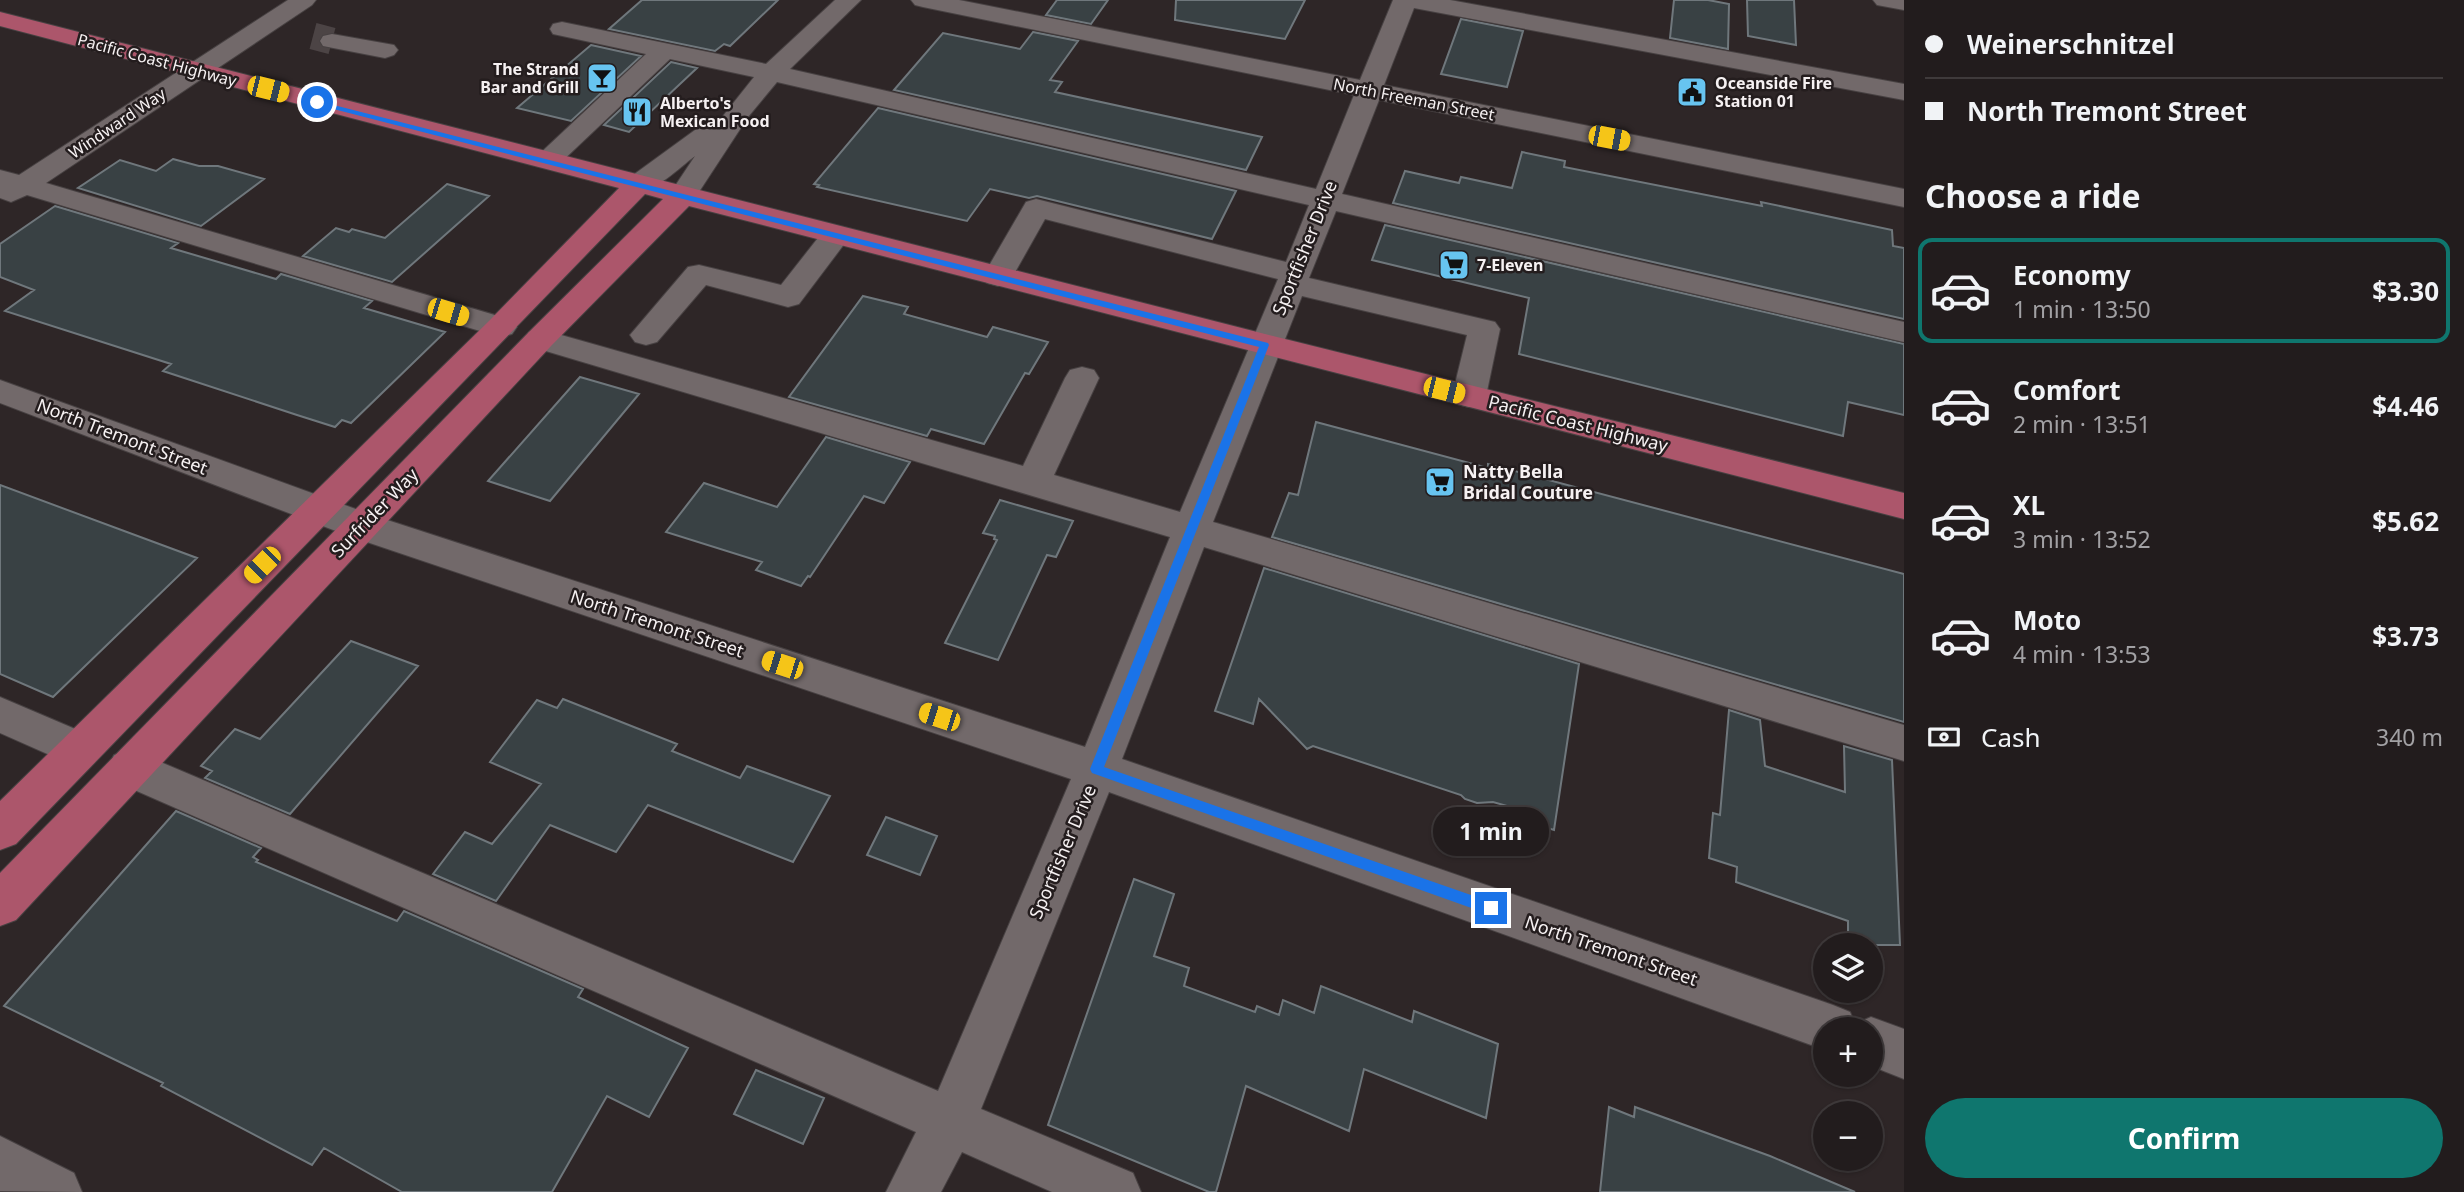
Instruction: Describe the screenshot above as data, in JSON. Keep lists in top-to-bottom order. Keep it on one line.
{"streets":{"main road":["Pacific Coast Highway","Surfrider Way"],"street":["North Freeman Street","Windward Way","Sportfisher Drive","North Tremont Street"]},"crossings":[["Pacific Coast Highway","Windward Way"],["Pacific Coast Highway","Sportfisher Drive"],["Pacific Coast Highway","Surfrider Way"],["North Freeman Street","Sportfisher Drive"],["Sportfisher Drive","North Tremont Street"],["North Tremont Street","Surfrider Way"]],"places":{"bar":["The Strand Bar and Grill"],"public building":["Oceanside Fire Station 01"],"restaurant":["Alberto's Mexican Food"],"supermarket":["7-Eleven","Natty Bella Bridal Couture"]},"page":{"banner":["Weinerschnitzel","North Tremont Street"],"heading":"Choose a ride","list":[{"name":"Economy","note":"1 min · 13:50","value":"$3.30"},{"name":"Comfort","note":"2 min · 13:51","value":"$4.46"},{"name":"XL","note":"3 min · 13:52","value":"$5.62"},{"name":"Moto","note":"4 min · 13:53","value":"$3.73"}],"pay":["Cash","340 m"],"bubble":"1 min","map_buttons":["+","−"],"buttons":"Confirm"}}
